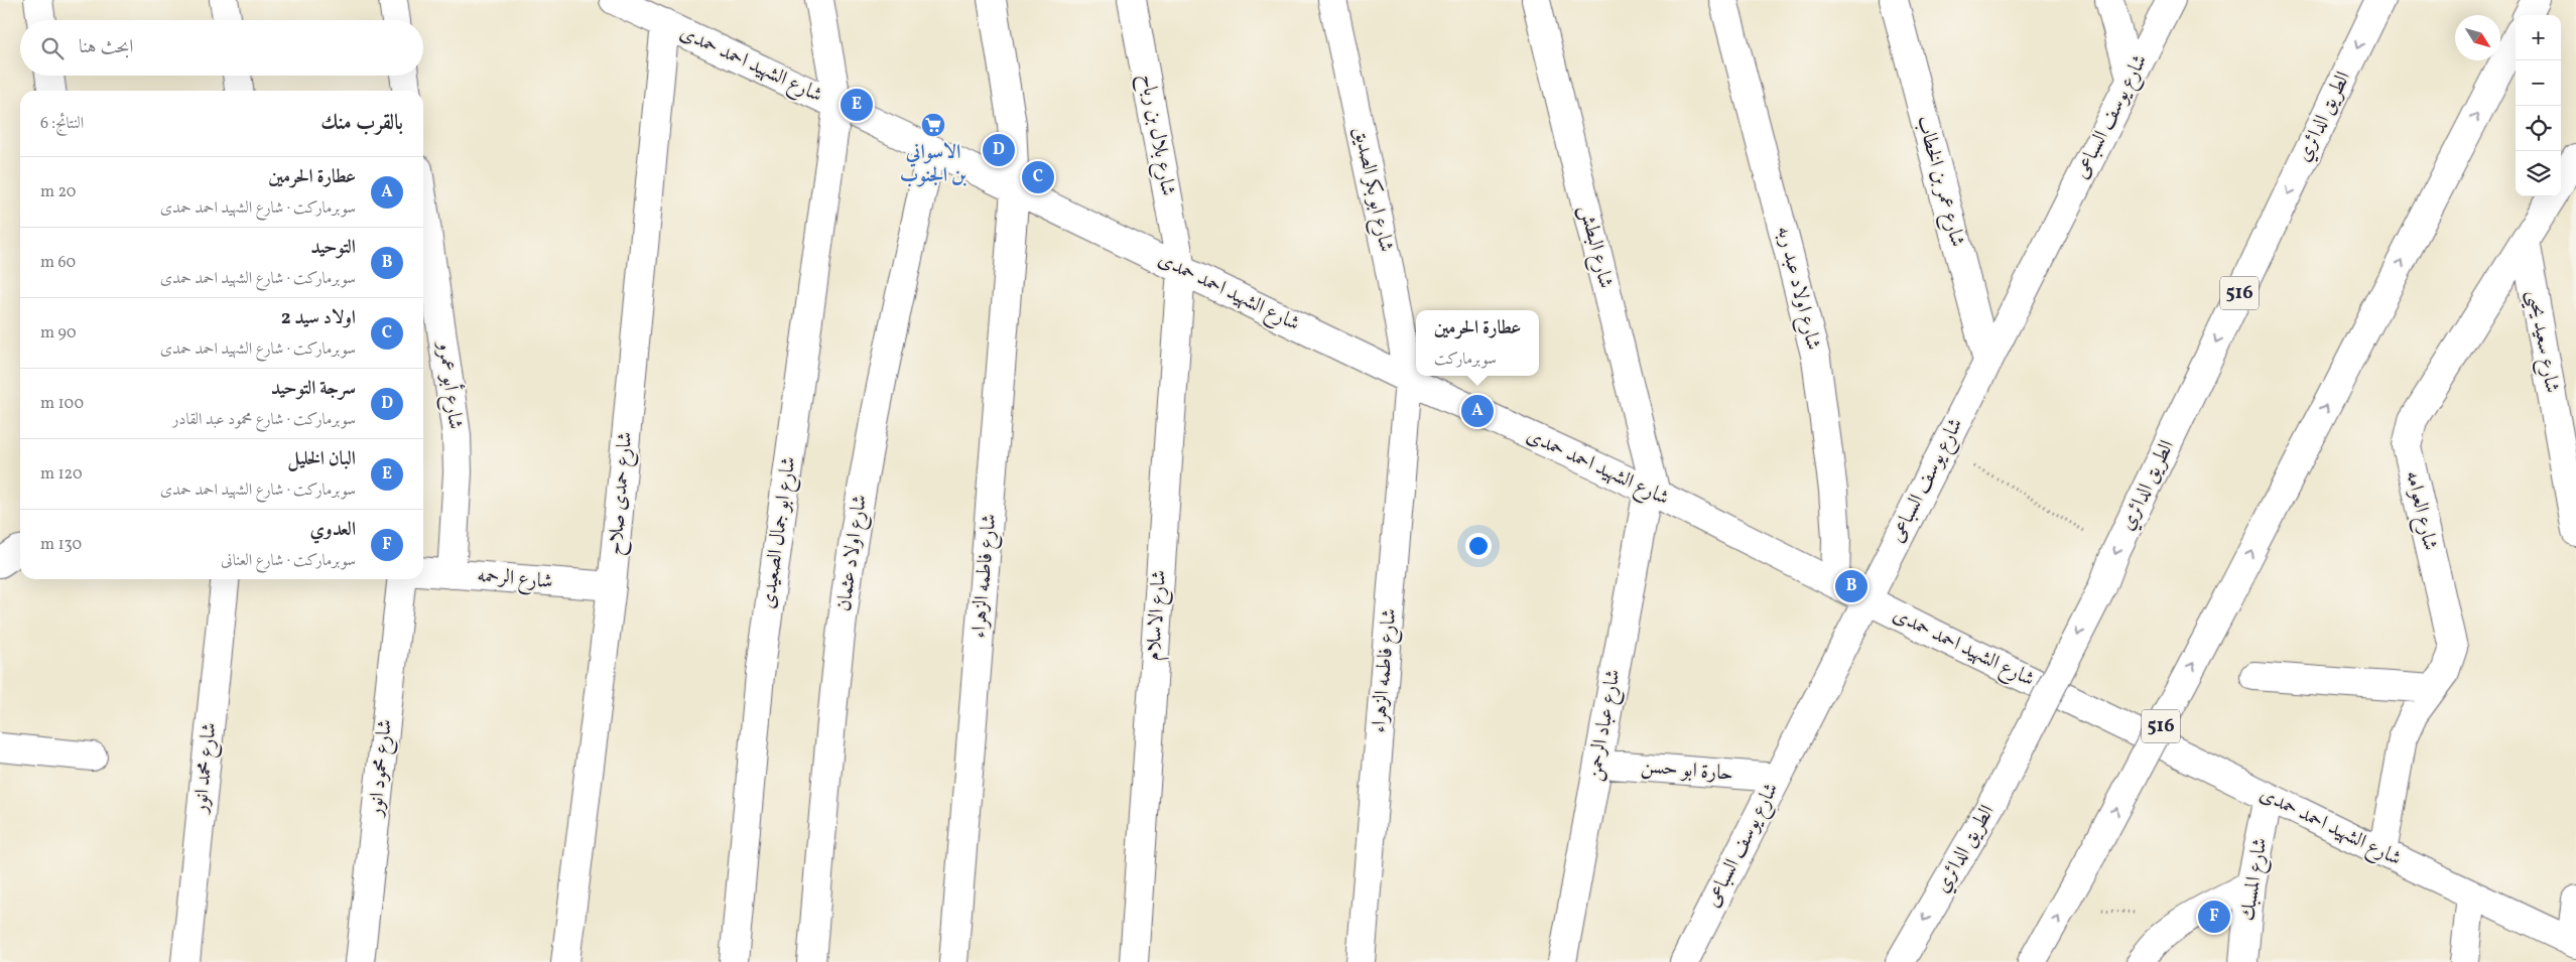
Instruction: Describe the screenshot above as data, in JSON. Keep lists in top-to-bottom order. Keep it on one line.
{"streets":{"main road":["شارع الشهيد احمد حمدى","شارع يوسف السباعى","الطريق الدائري","شارع بلال بن رباح","شارع عمر بن الخطاب","شارع ابو بكر الصديق","شارع البطش","شارع اولاد عبد ربه","516","شارع سعيد يحيى","شارع أبو عمرو","شارع حمدى صلاح","شارع العوامه","شارع ابو جمال الصعيدى","شارع اولاد عثمان","شارع فاطمه الزهراء","شارع الرحمه","شارع الاسلام","شارع عباد الرحمن","شارع محمد انور","شارع محمود انور","حارة ابو حسن","شارع المسبك"]},"crossings":[["شارع الشهيد احمد حمدى","شارع يوسف السباعى"],["شارع الشهيد احمد حمدى","شارع بلال بن رباح"],["شارع الشهيد احمد حمدى","شارع ابو بكر الصديق"],["شارع الشهيد احمد حمدى","شارع البطش"],["شارع الشهيد احمد حمدى","شارع اولاد عبد ربه"],["شارع الشهيد احمد حمدى","شارع حمدى صلاح"],["شارع الشهيد احمد حمدى","شارع العوامه"],["شارع الشهيد احمد حمدى","شارع ابو جمال الصعيدى"],["شارع الشهيد احمد حمدى","شارع اولاد عثمان"],["شارع الشهيد احمد حمدى","شارع فاطمه الزهراء"],["شارع الشهيد احمد حمدى","شارع الاسلام"],["شارع الشهيد احمد حمدى","شارع عباد الرحمن"],["شارع الشهيد احمد حمدى","شارع المسبك"],["شارع يوسف السباعى","شارع عمر بن الخطاب"],["شارع يوسف السباعى","حارة ابو حسن"],["شارع بلال بن رباح","شارع الاسلام"],["شارع ابو بكر الصديق","شارع فاطمه الزهراء"],["شارع البطش","شارع عباد الرحمن"],["شارع سعيد يحيى","شارع العوامه"],["شارع أبو عمرو","شارع الرحمه"],["شارع حمدى صلاح","شارع الرحمه"],["شارع عباد الرحمن","حارة ابو حسن"]],"places":{"supermarket":["الاسواني بن الجنوب"]},"north":"bottom right","page":{"map_buttons":["+","−"],"search":"ابحث هنا","pins":["E","D","C","A","B","F"],"heading":["بالقرب منك","النتائج: 6"],"list":[{"mark":"A","name":"عطارة الحرمين","note":"سوبرماركت · شارع الشهيد احمد حمدى","value":"20 m"},{"mark":"B","name":"التوحيد","note":"سوبرماركت · شارع الشهيد احمد حمدى","value":"60 m"},{"mark":"C","name":"اولاد سيد 2","note":"سوبرماركت · شارع الشهيد احمد حمدى","value":"90 m"},{"mark":"D","name":"سرجة التوحيد","note":"سوبرماركت · شارع محمود عبد القادر","value":"100 m"},{"mark":"E","name":"البان الخليل","note":"سوبرماركت · شارع الشهيد احمد حمدى","value":"120 m"},{"mark":"F","name":"العدوي","note":"سوبرماركت · شارع العنانى","value":"130 m"}],"popup":["عطارة الحرمين","سوبرماركت"]}}
